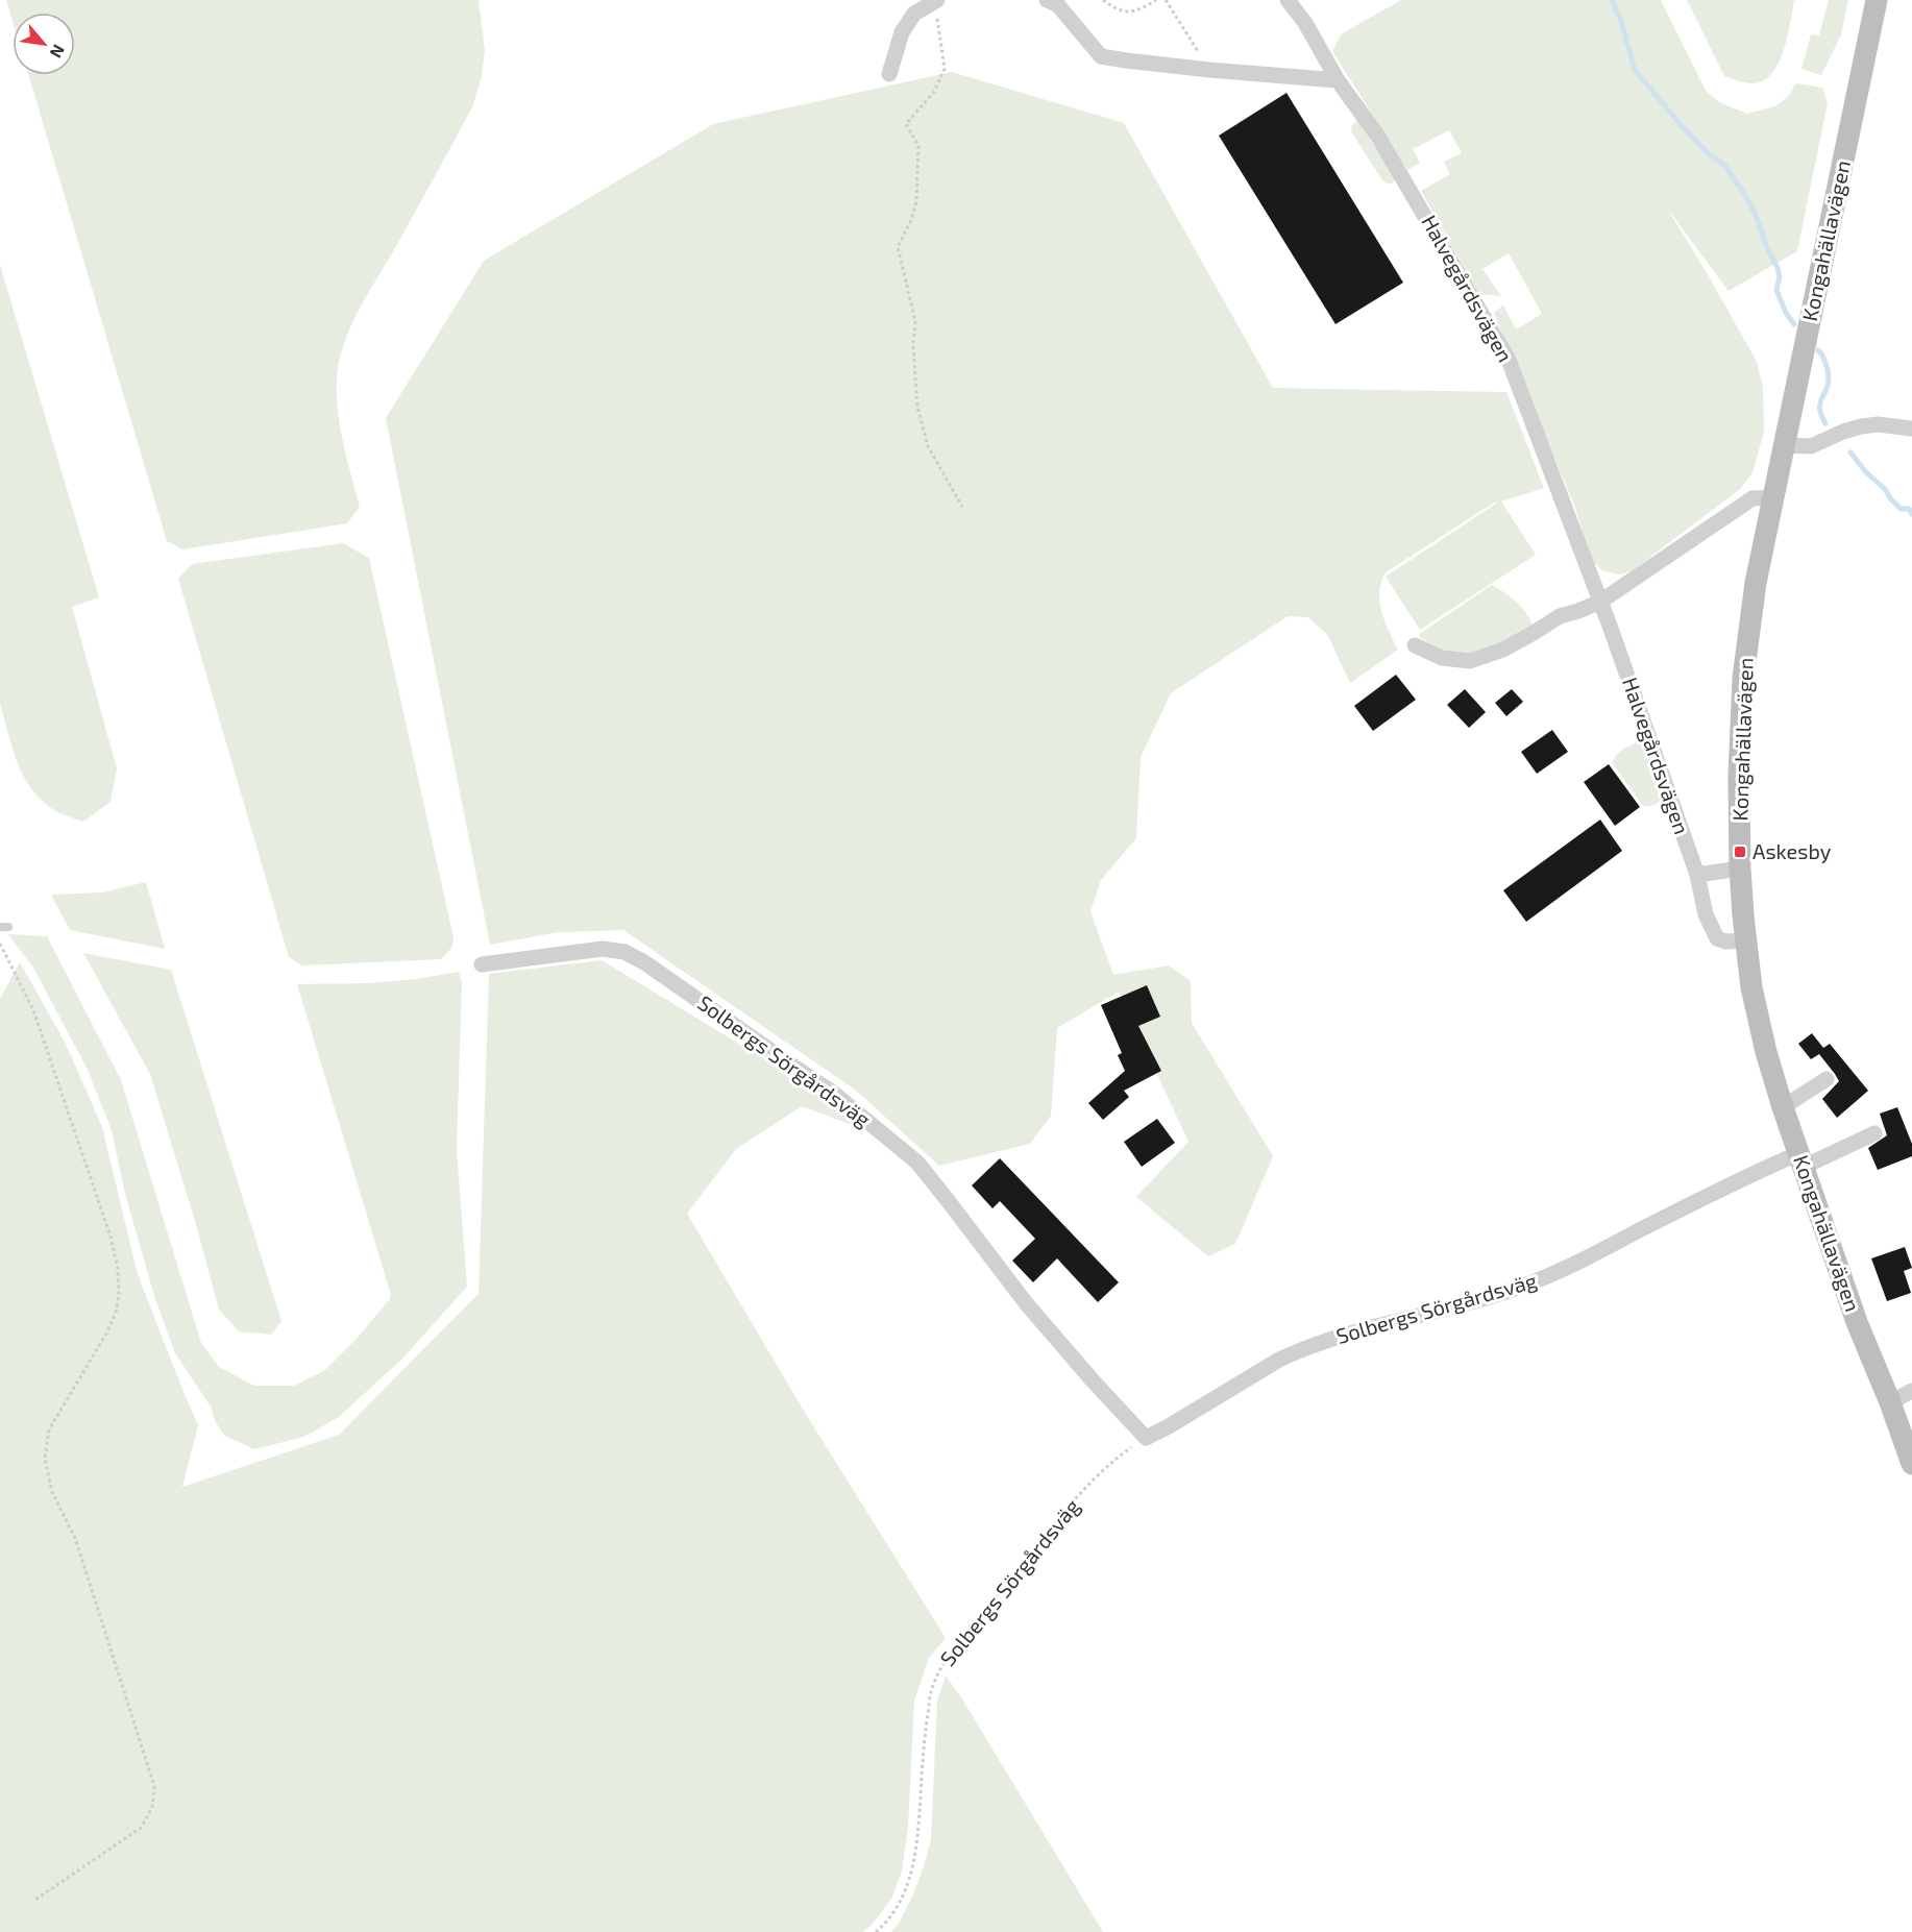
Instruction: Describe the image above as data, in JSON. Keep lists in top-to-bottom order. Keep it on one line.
{"streets":{"street":["Kongahällavägen","Halvegårdsvägen","Solbergs Sörgårdsväg"]},"crossings":[["Kongahällavägen","Halvegårdsvägen"],["Kongahällavägen","Solbergs Sörgårdsväg"]],"places":{"transit":["Askesby"]},"north":"bottom right"}
